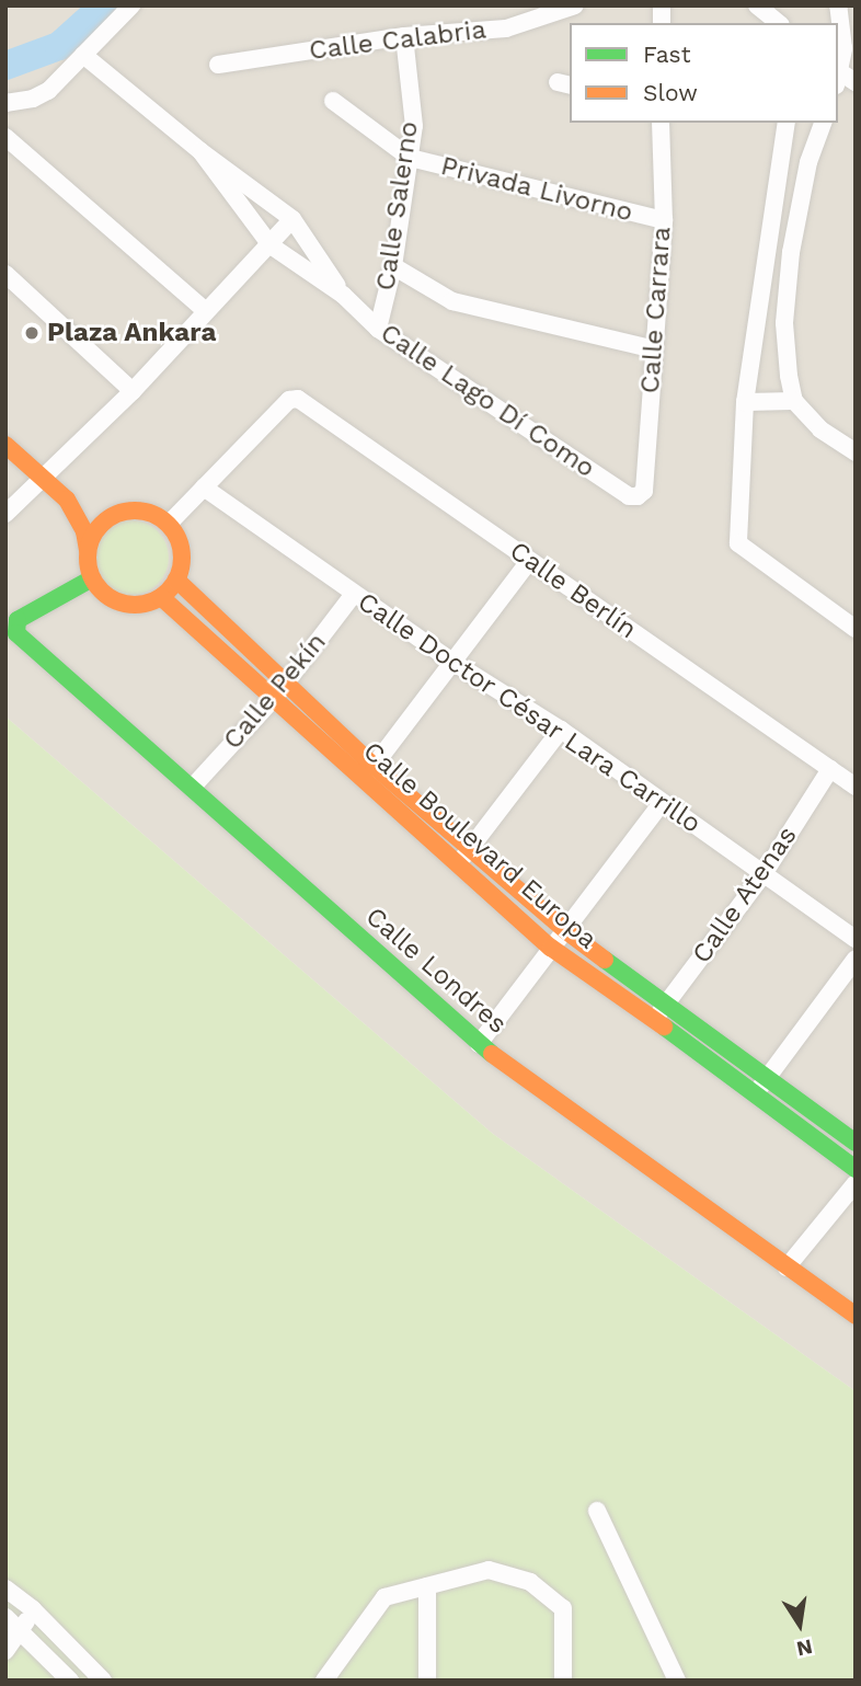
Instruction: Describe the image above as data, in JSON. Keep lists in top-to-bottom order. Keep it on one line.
{"streets":{"main road":["Calle Boulevard Europa","Calle Londres"],"street":["Calle Calabria","Privada Livorno","Calle Salerno","Calle Carrara","Calle Lago Dí Como","Calle Berlín","Calle Pekín","Calle Doctor César Lara Carrillo","Calle Atenas"]},"crossings":[["Calle Calabria","Calle Salerno"],["Privada Livorno","Calle Salerno"],["Privada Livorno","Calle Carrara"],["Calle Salerno","Calle Lago Dí Como"],["Calle Carrara","Calle Lago Dí Como"],["Calle Berlín","Calle Doctor César Lara Carrillo"],["Calle Berlín","Calle Atenas"],["Calle Pekín","Calle Doctor César Lara Carrillo"],["Calle Pekín","Calle Boulevard Europa"],["Calle Pekín","Calle Londres"],["Calle Doctor César Lara Carrillo","Calle Atenas"],["Calle Boulevard Europa","Calle Atenas"],["Calle Boulevard Europa","Calle Londres"]],"places":["Plaza Ankara"],"legend":["Fast","Slow"],"north":"bottom"}
